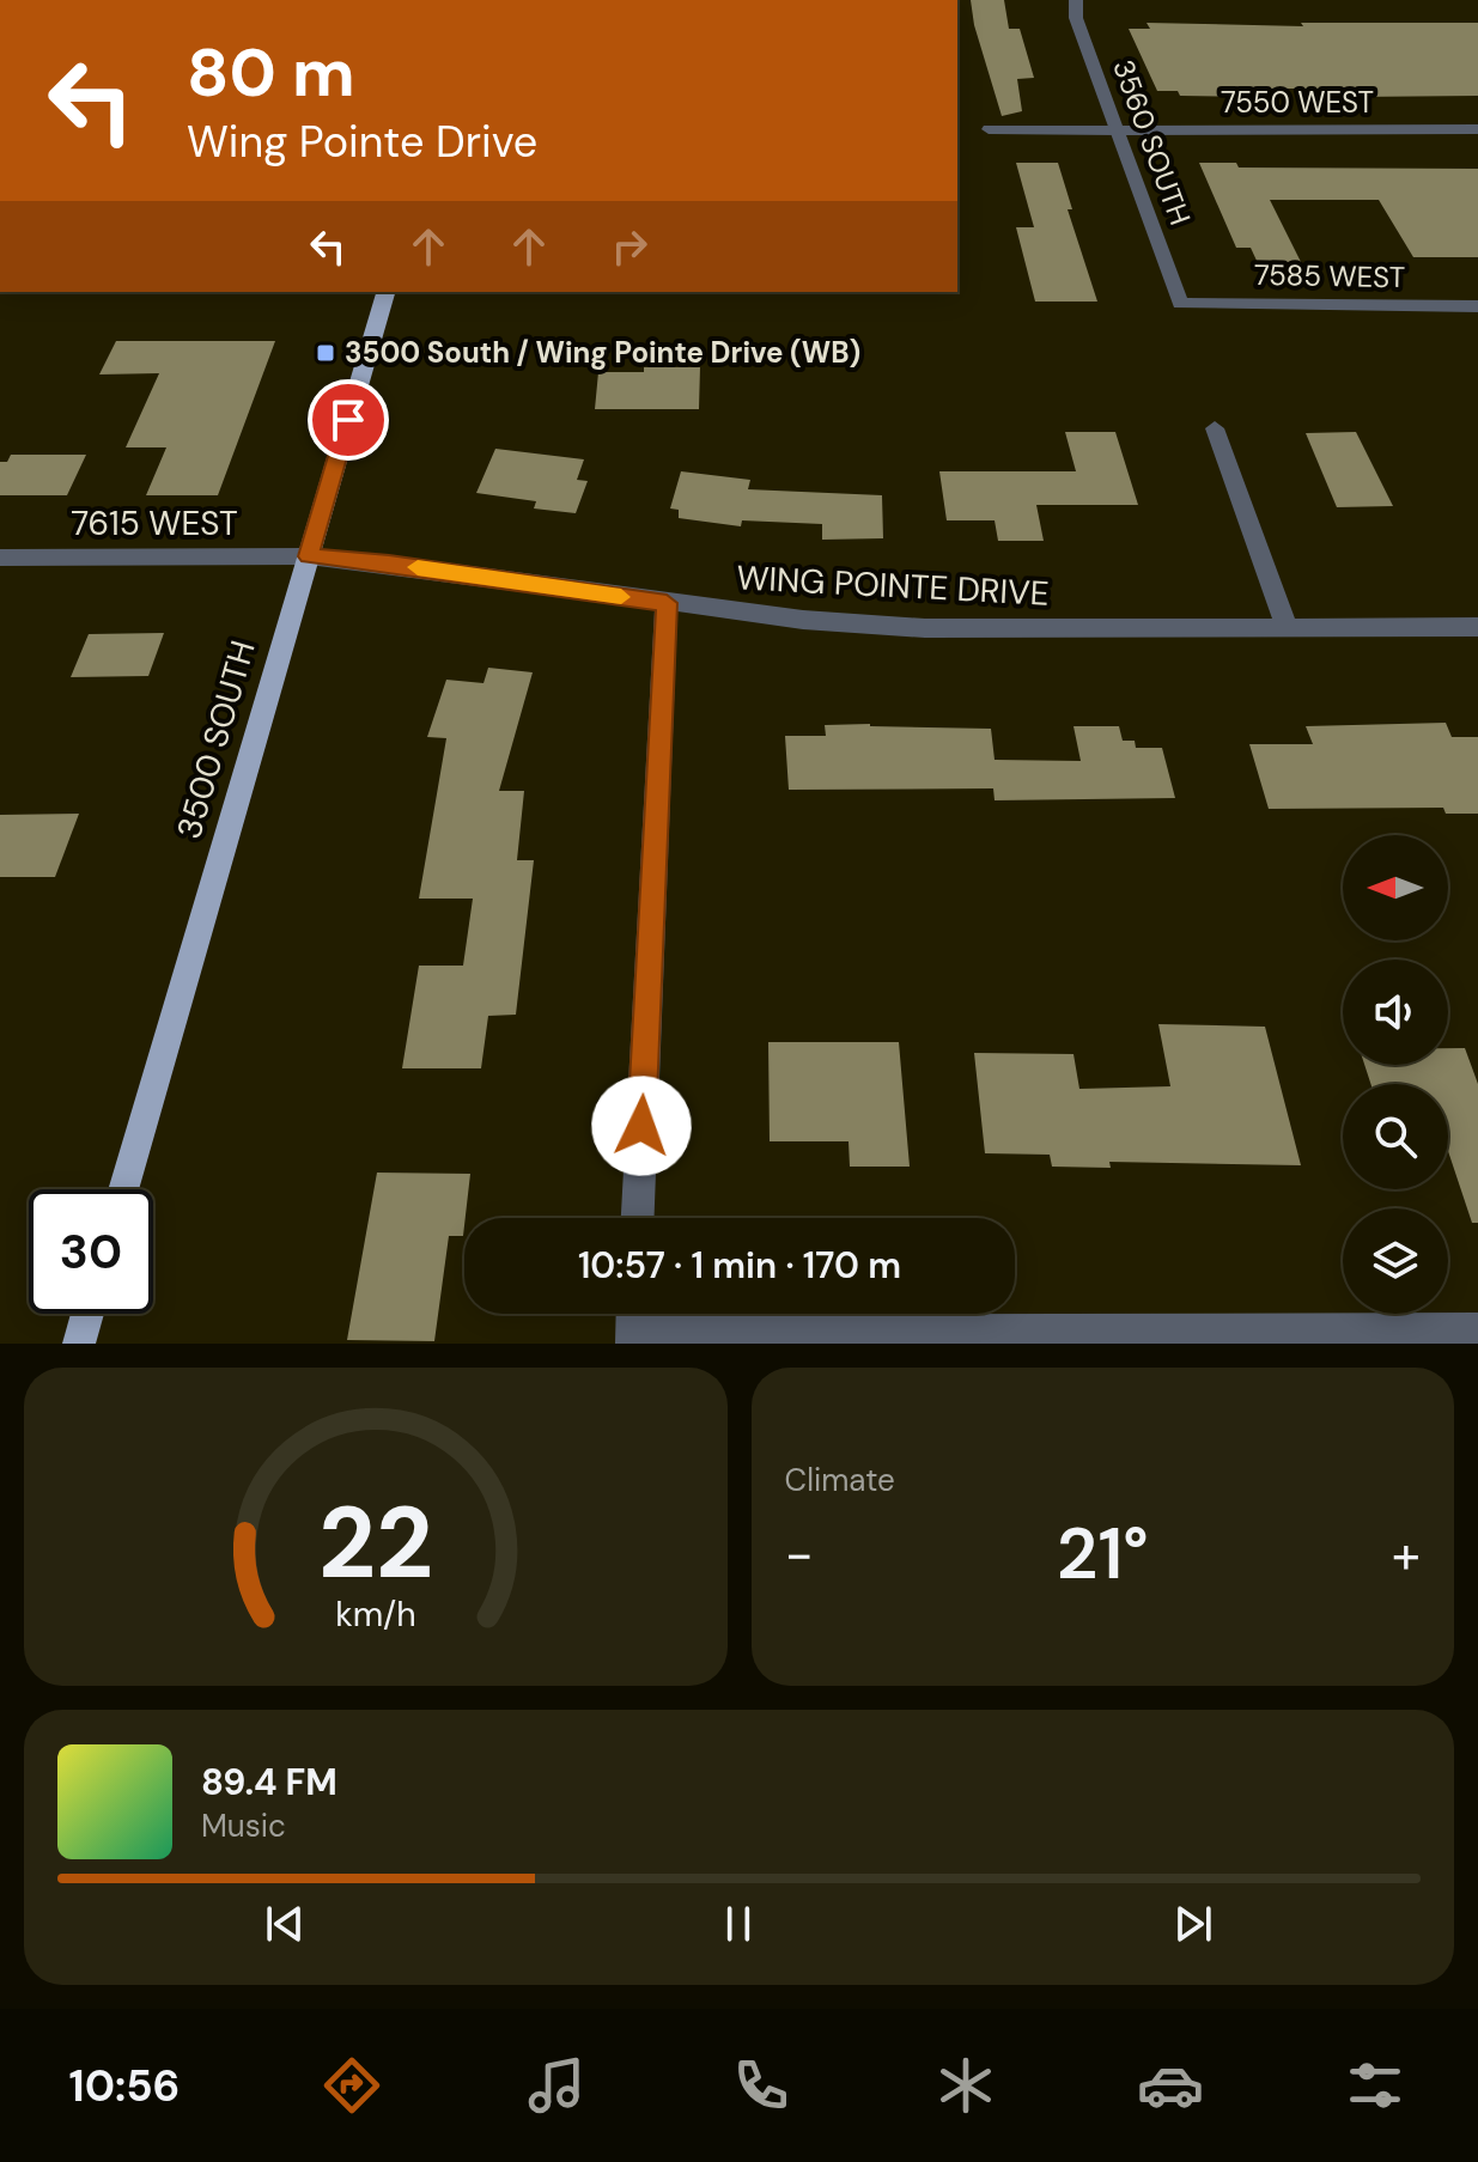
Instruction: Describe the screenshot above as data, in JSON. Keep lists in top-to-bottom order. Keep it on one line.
{"streets":{"main road":["3500 SOUTH"],"street":["7550 WEST","3560 SOUTH","7585 WEST","7615 WEST","WING POINTE DRIVE"]},"crossings":[["7550 WEST","3560 SOUTH"],["3560 SOUTH","7585 WEST"],["7615 WEST","WING POINTE DRIVE"],["7615 WEST","3500 SOUTH"],["WING POINTE DRIVE","3500 SOUTH"]],"places":{"transit":["3500 South / Wing Pointe Drive (WB)"]},"north":"left","page":{"turn":["80 m","Wing Pointe Drive"],"limit":"30","trip":"10:57 · 1 min · 170 m","tile":"Climate","heat":["−","21°","+"],"song":["89.4 FM","Music"],"tabs":"10:56","gauge":["22","km/h"]}}
